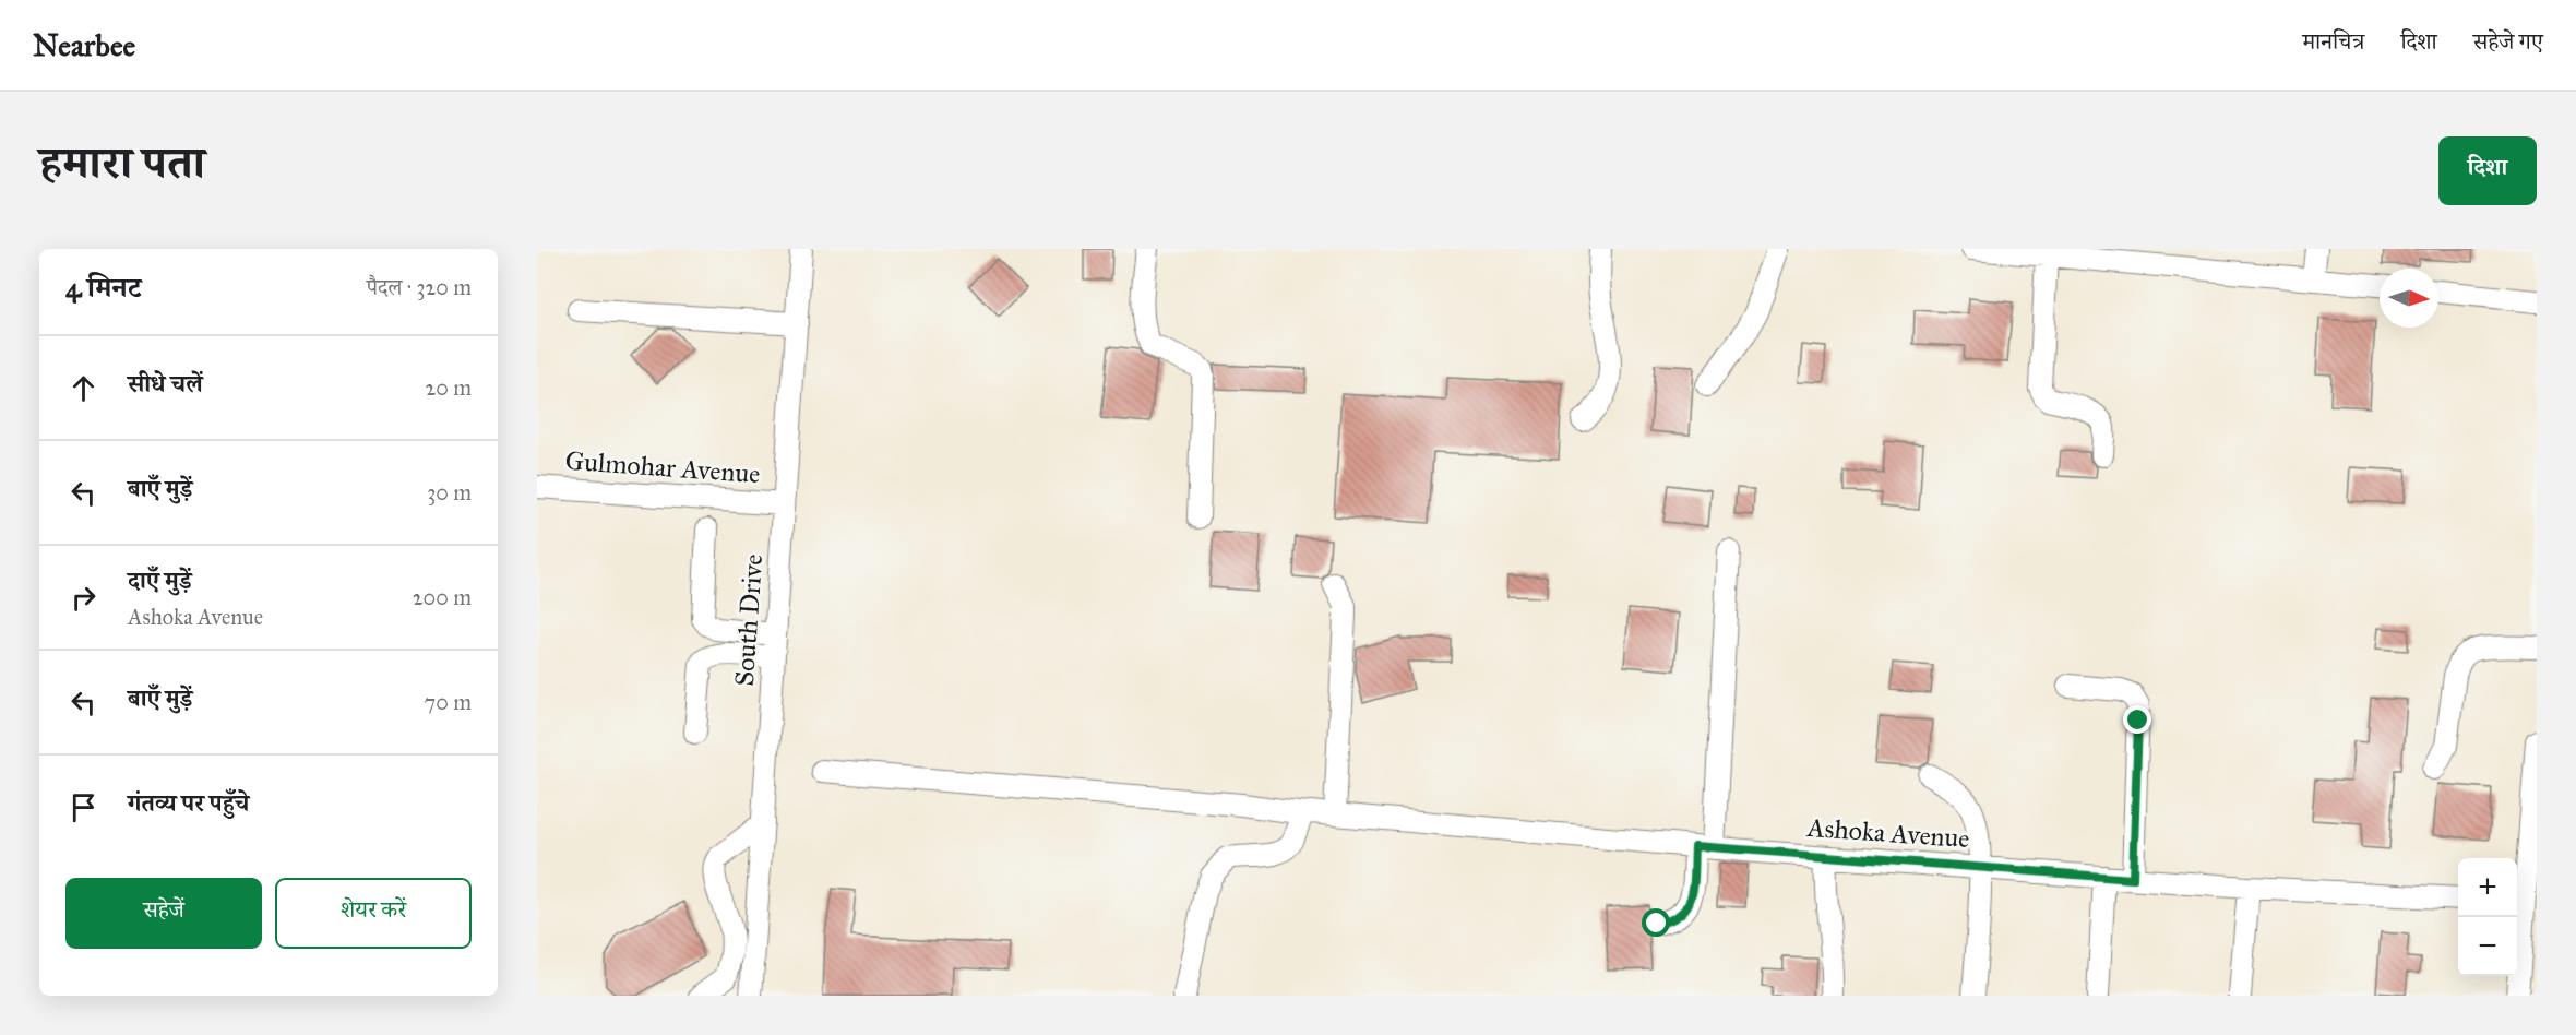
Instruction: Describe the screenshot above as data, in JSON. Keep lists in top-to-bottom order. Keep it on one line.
{"streets":{"street":["Gulmohar Avenue","South Drive","Ashoka Avenue"]},"crossings":[["Gulmohar Avenue","South Drive"]],"north":"right","page":{"header":"Nearbee","nav":["मानचित्र","दिशा","सहेजे गए"],"title":"हमारा पता","buttons":["दिशा",["सहेजें","शेयर करें"]],"heading":["4 मिनट","पैदल · 320 m"],"list":[["सीधे चलें","20 m"],["बाएँ मुड़ें","30 m"],["दाएँ मुड़ें","Ashoka Avenue","200 m"],["बाएँ मुड़ें","70 m"],"गंतव्य पर पहुँचे"],"map_buttons":["+","−"]}}
